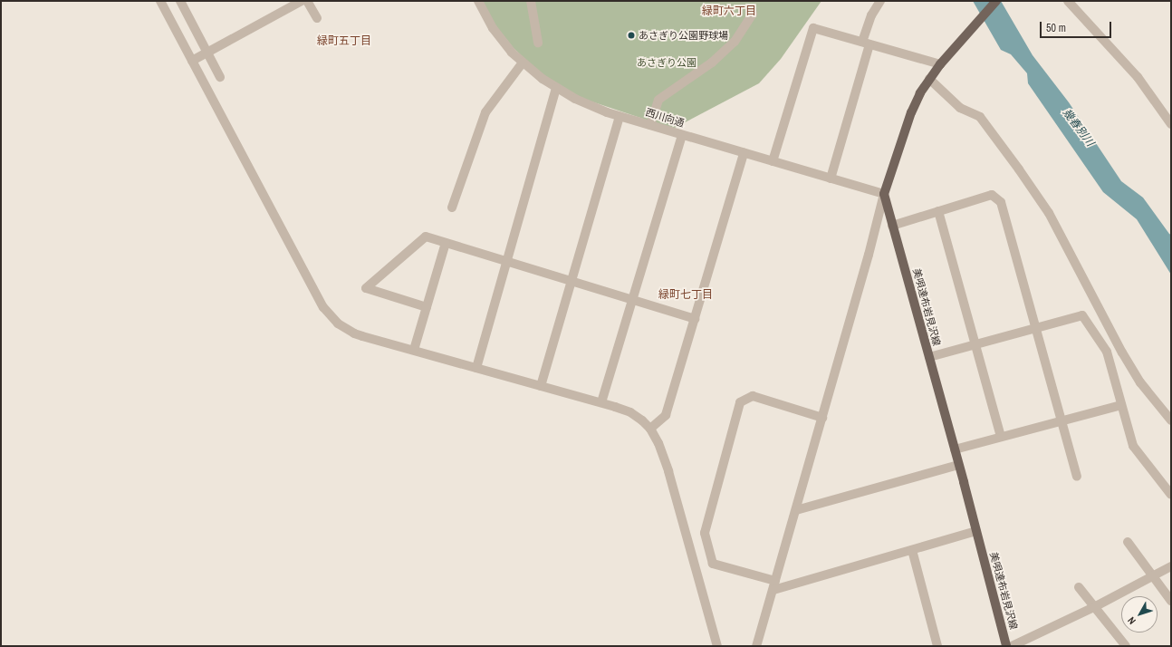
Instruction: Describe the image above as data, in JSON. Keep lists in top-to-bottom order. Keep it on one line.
{"streets":{"main road":["美唄達布岩見沢線"],"street":["西川向通"]},"crossings":[["西川向通","美唄達布岩見沢線"]],"districts":["緑町六丁目","緑町五丁目","緑町七丁目"],"water":["幾春別川"],"parks":["あさぎり公園"],"places":["あさぎり公園野球場"],"scale_bar":"50 m","north":"bottom left"}
